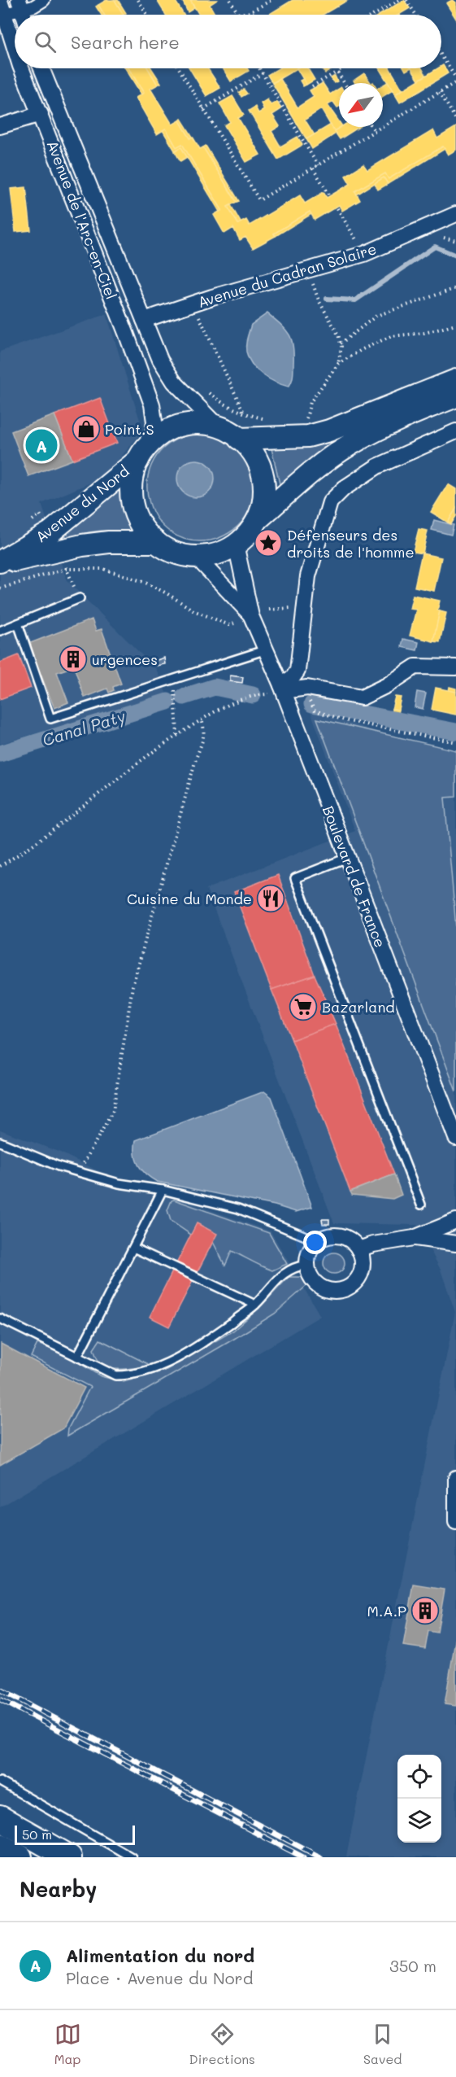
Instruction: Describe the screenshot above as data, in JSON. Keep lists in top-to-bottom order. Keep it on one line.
{"streets":{"main road":["Avenue du Nord"],"street":["Avenue de l'Arc-en-Ciel","Avenue du Cadran Solaire","Boulevard de France"]},"crossings":[["Avenue de l'Arc-en-Ciel","Avenue du Cadran Solaire"],["Avenue de l'Arc-en-Ciel","Avenue du Nord"],["Avenue de l'Arc-en-Ciel","Boulevard de France"],["Avenue du Nord","Boulevard de France"]],"water":["Canal Paty"],"places":{"shop":["Point.S"],"place":["Défenseurs des droits de l'homme"],"building":["urgences","M.A.P"],"restaurant":["Cuisine du Monde"],"supermarket":["Bazarland"]},"scale_bar":"50 m","north":"bottom left","page":{"search":"Search here","pins":"A","scale":"50 m","heading":"Nearby","list":[{"mark":"A","name":"Alimentation du nord","note":"Place · Avenue du Nord","value":"350 m"}],"nav":["Map","Directions","Saved"]}}
